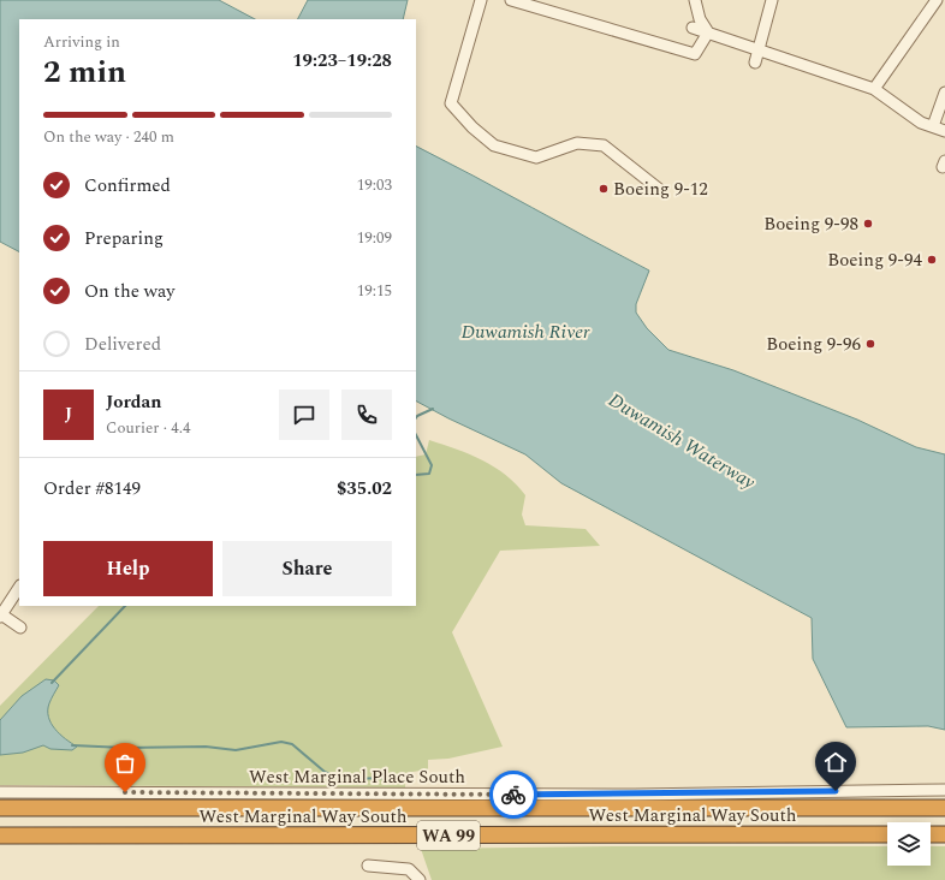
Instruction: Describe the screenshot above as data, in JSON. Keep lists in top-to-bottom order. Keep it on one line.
{"streets":{"highway":["West Marginal Way South","WA 99"],"street":["West Marginal Place South"]},"water":["Duwamish River","Duwamish Waterway"],"places":["Boeing 9-12","Boeing 9-98","Boeing 9-94","Boeing 9-96"],"page":{"heading":["2 min","Arriving in","19:23–19:28"],"panel":["Jordan","Courier · 4.4","Order #8149","$35.02"],"bar":"On the way · 240 m","list":[["Confirmed","19:03"],["Preparing","19:09"],["On the way","19:15"],"Delivered"],"round":"J","buttons":["Help","Share"]}}
